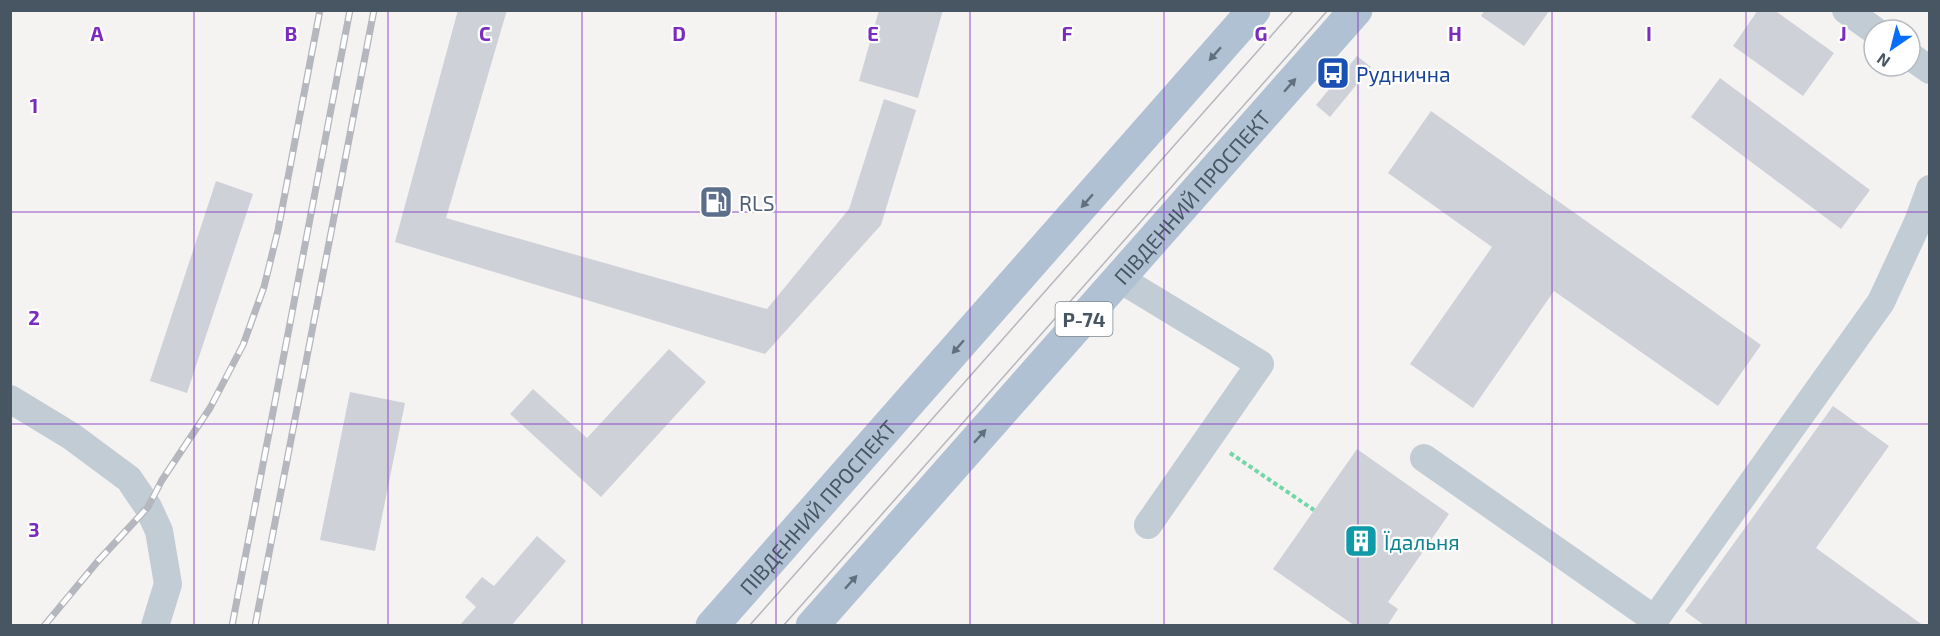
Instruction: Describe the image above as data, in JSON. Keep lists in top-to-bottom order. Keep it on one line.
{"streets":{"main road":["ПІВДЕННИЙ ПРОСПЕКТ","Р-74"]},"places":{"bus stop":["Руднична"],"fuel station":["RLS"],"building":["Їдальня"]},"north":"bottom left","grid":{"columns":["A","B","C","D","E","F","G","H","I","J"],"rows":["1","2","3"]}}
